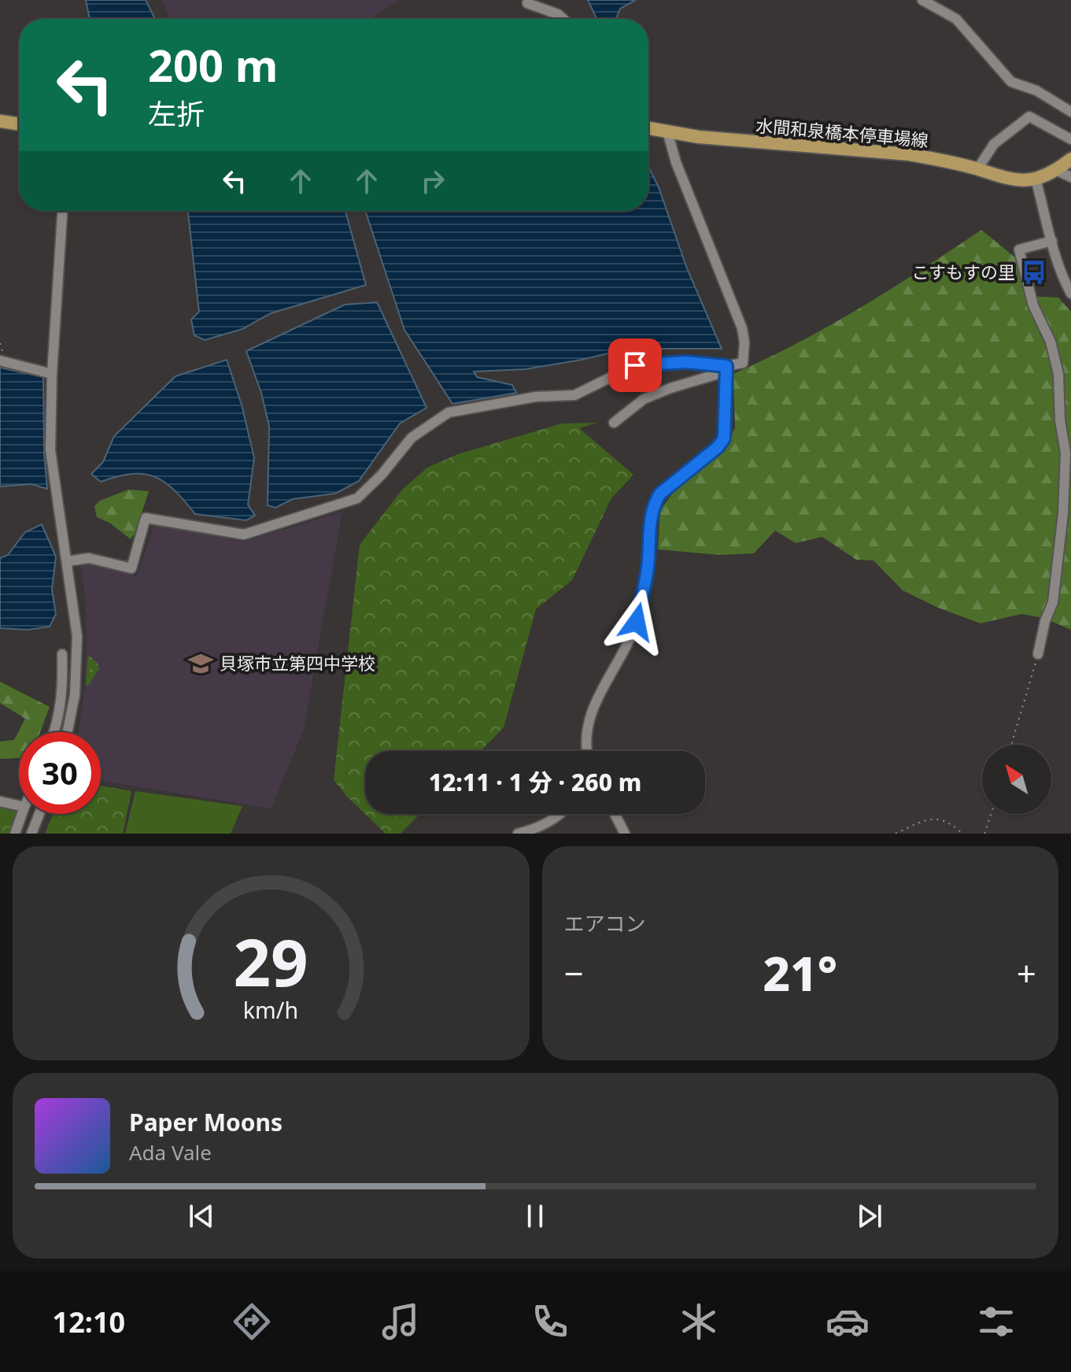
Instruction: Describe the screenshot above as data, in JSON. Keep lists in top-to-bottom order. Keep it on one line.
{"streets":{"main road":["水間和泉橋本停車場線"]},"places":{"bus stop":["こすもすの里"],"school or university":["貝塚市立第四中学校"]},"north":"top left","page":{"turn":["200 m","左折"],"limit":"30","trip":"12:11 · 1 分 · 260 m","tile":"エアコン","heat":["−","21°","+"],"song":["Paper Moons","Ada Vale"],"tabs":"12:10","gauge":["29","km/h"]}}
